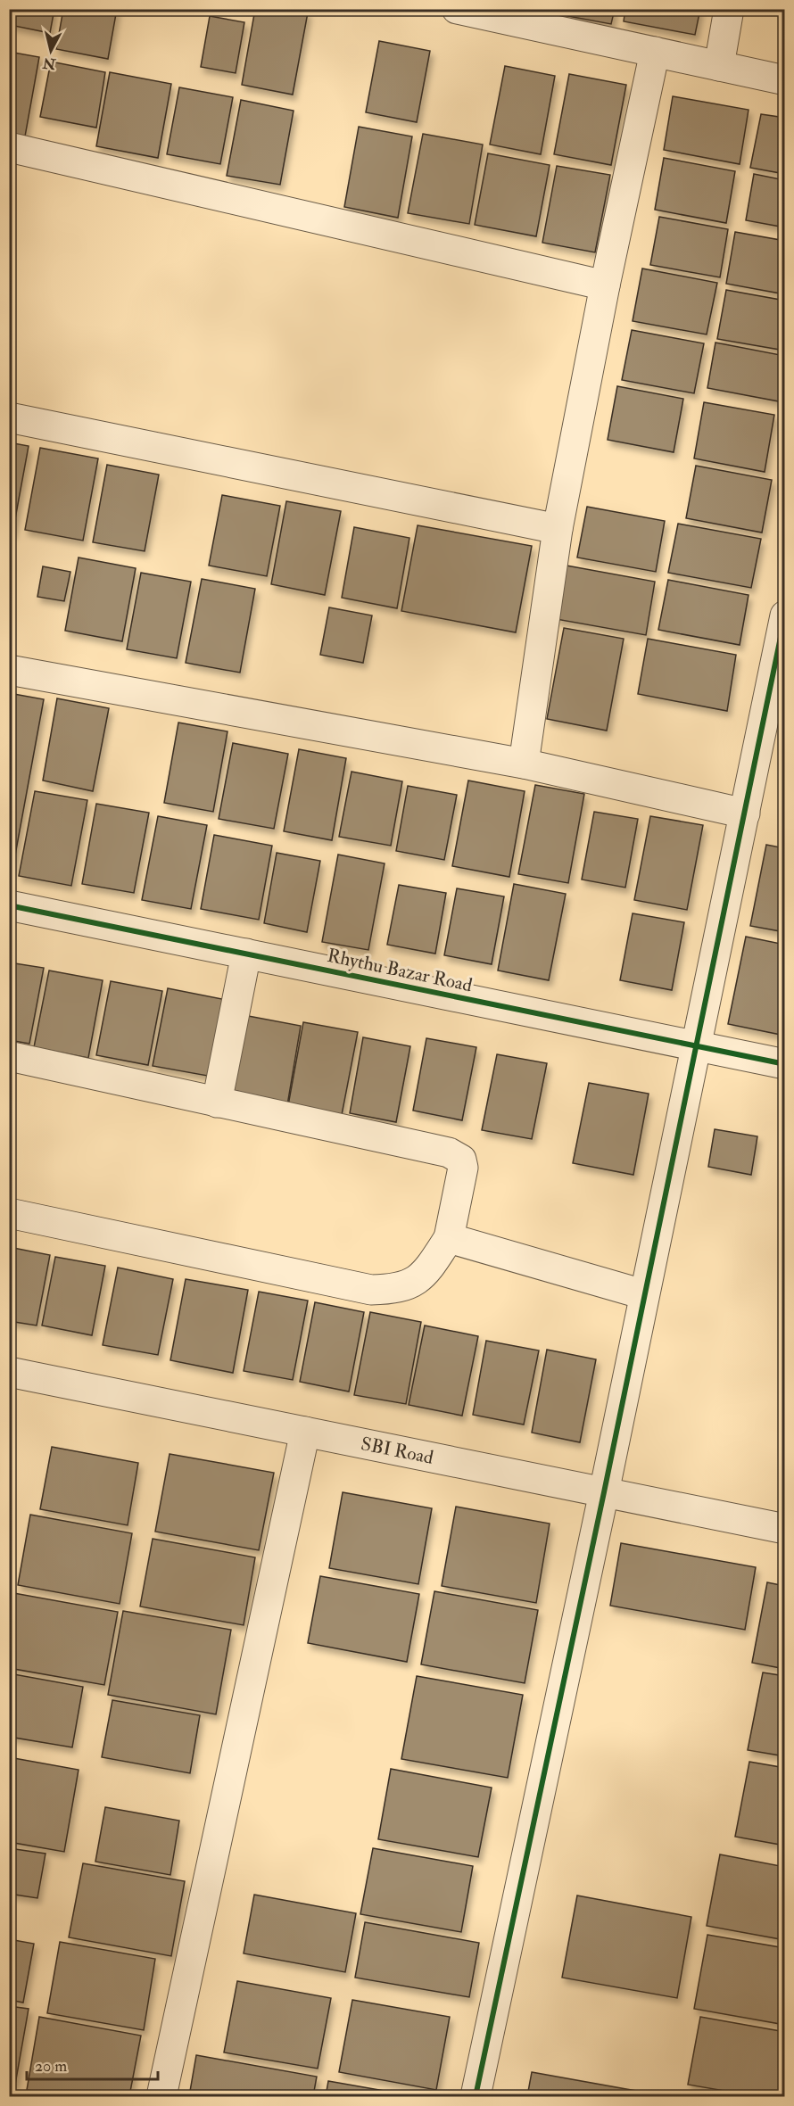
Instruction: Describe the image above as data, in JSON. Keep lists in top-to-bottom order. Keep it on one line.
{"streets":{"street":["Rhythu Bazar Road","SBI Road"]},"scale_bar":"20 m","north":"bottom"}
